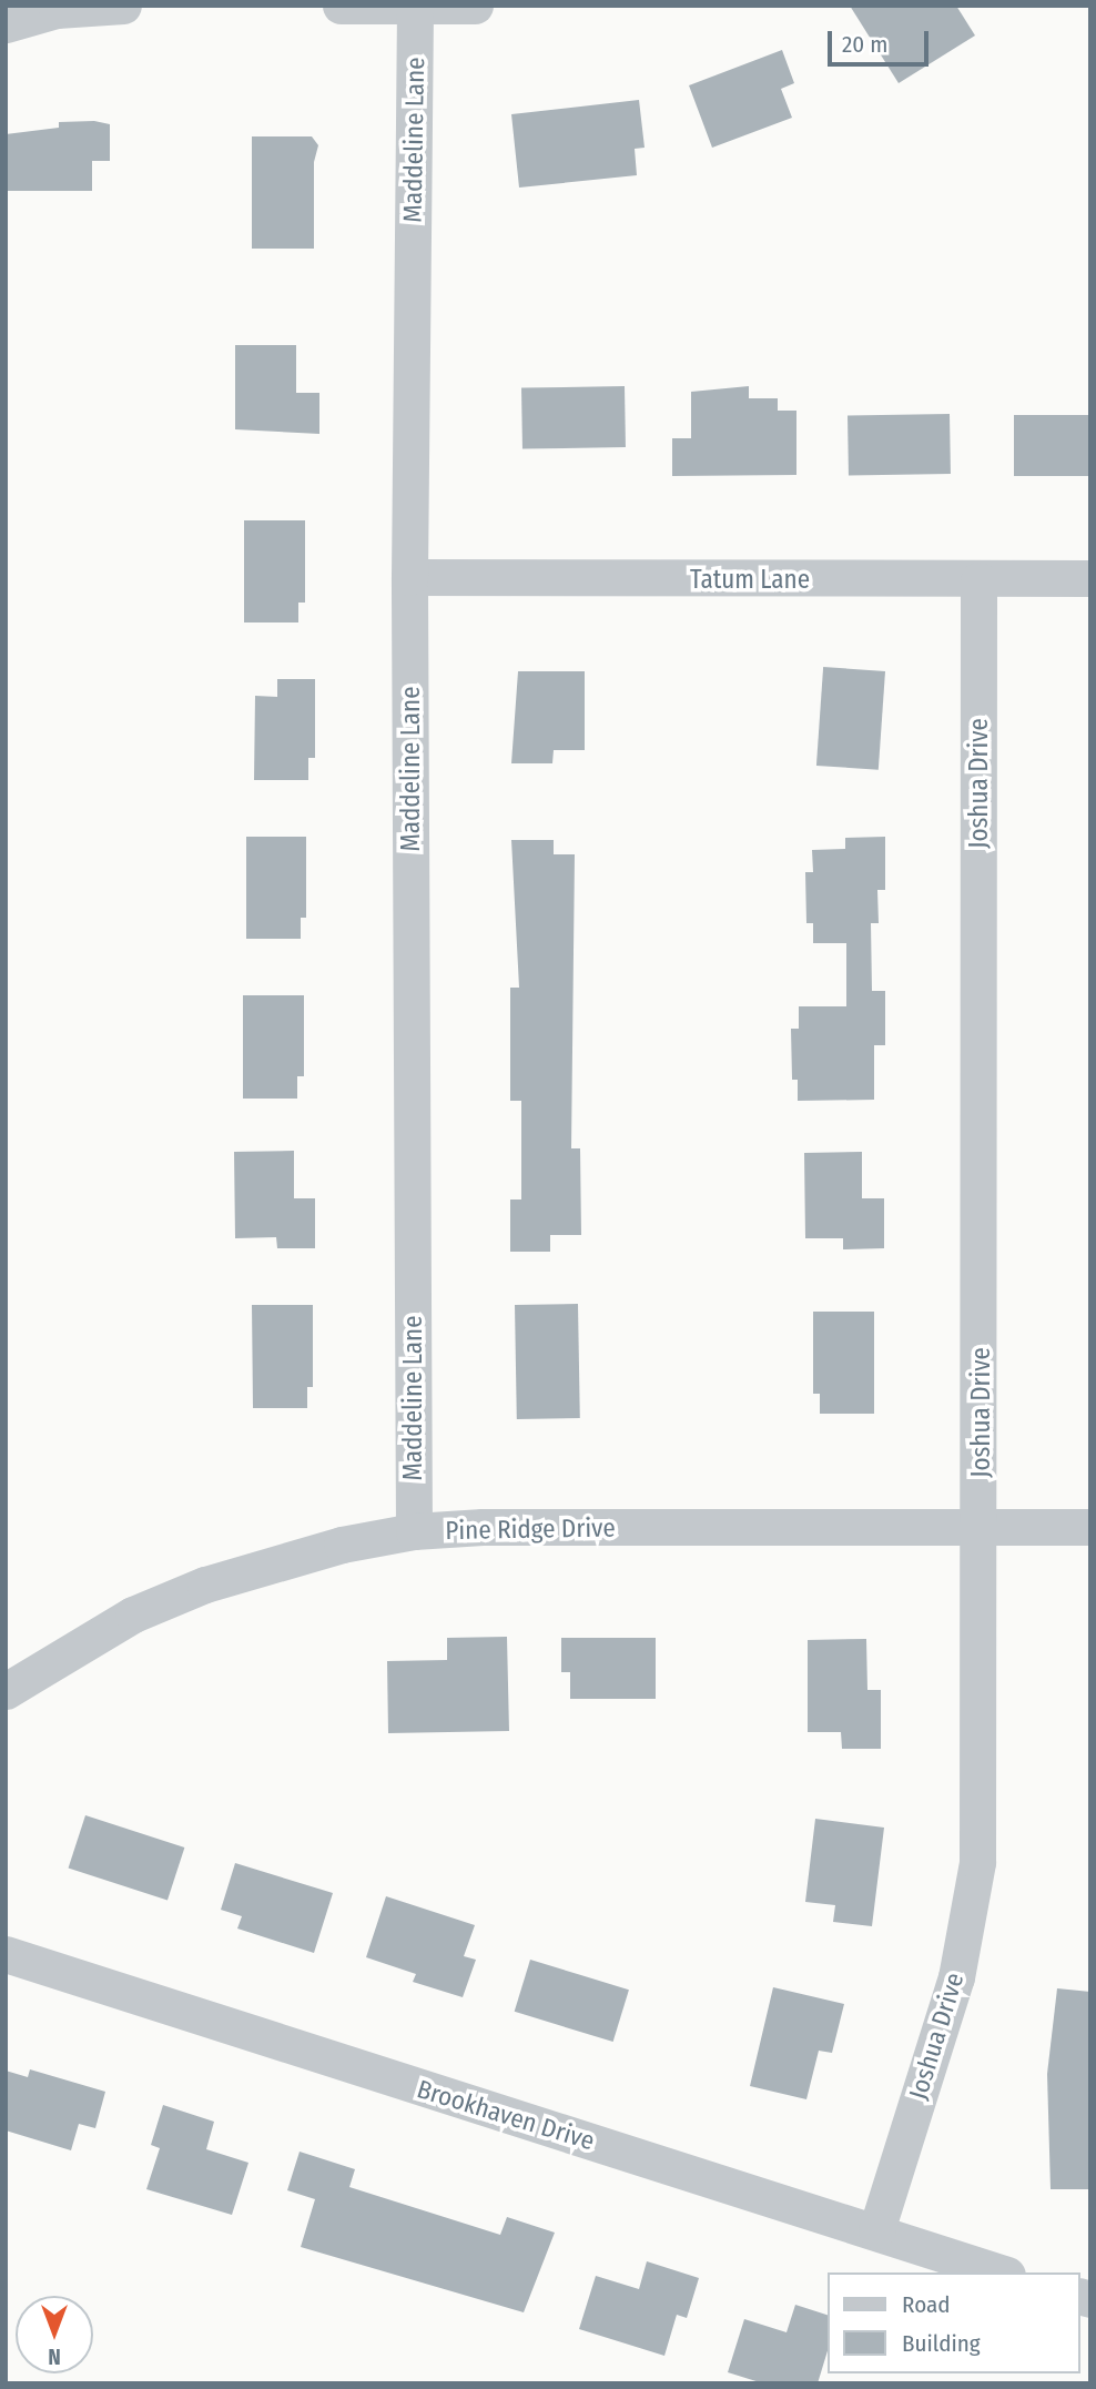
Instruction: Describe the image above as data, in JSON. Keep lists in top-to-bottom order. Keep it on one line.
{"streets":{"street":["Maddeline Lane","Tatum Lane","Joshua Drive","Pine Ridge Drive","Brookhaven Drive"]},"crossings":[["Maddeline Lane","Tatum Lane"],["Maddeline Lane","Pine Ridge Drive"],["Tatum Lane","Joshua Drive"],["Joshua Drive","Pine Ridge Drive"],["Joshua Drive","Brookhaven Drive"]],"legend":["Road","Building"],"scale_bar":"20 m","north":"bottom"}
